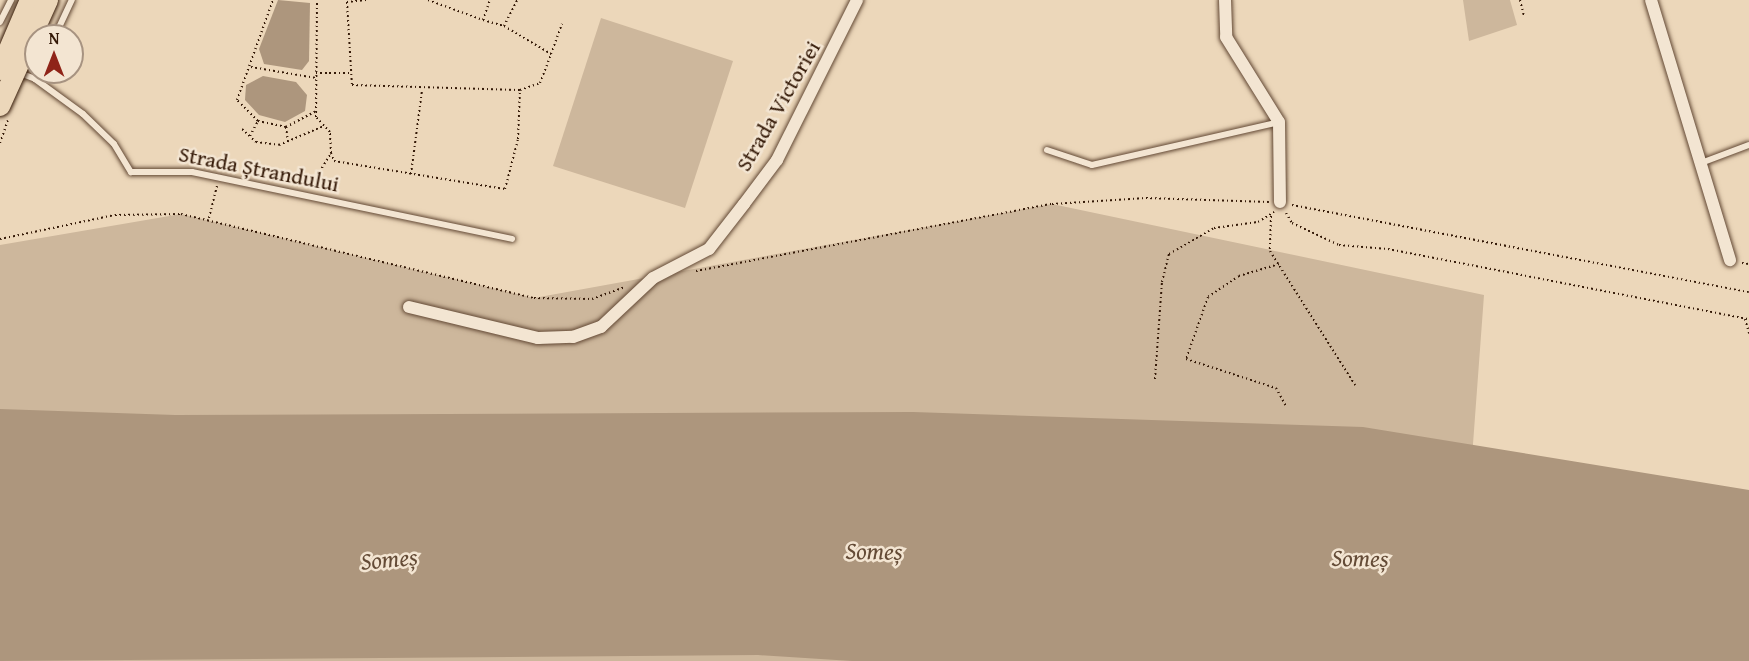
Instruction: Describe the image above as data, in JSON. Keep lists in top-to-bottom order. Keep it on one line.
{"streets":{"street":["Strada Victoriei"],"lane":["Strada Ștrandului"]},"water":["Someș"],"north":"top"}
